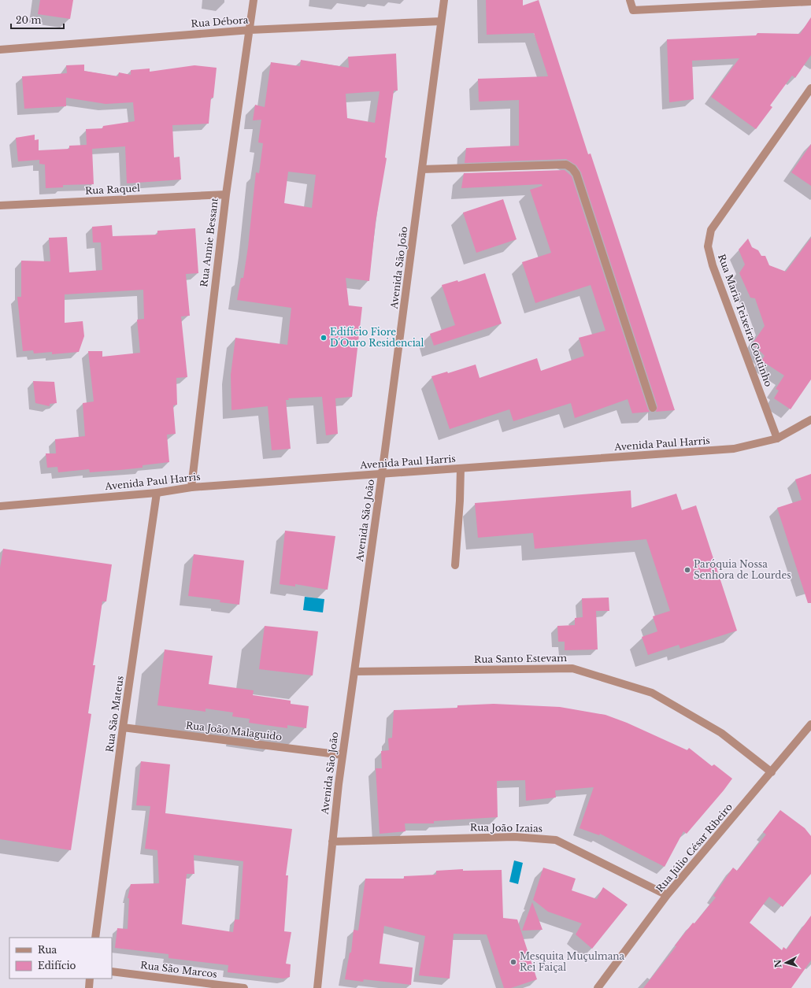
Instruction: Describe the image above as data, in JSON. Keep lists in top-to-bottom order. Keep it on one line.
{"streets":{"street":["Rua Débora","Rua Raquel","Rua Annie Bessant","Avenida São João","Rua Maria Teixeira Coutinho","Avenida Paul Harris","Rua Santo Estevam","Rua São Mateus","Rua João Malaguido","Rua João Izaias","Rua Júlio César Ribeiro","Rua São Marcos"]},"crossings":[["Rua Débora","Rua Annie Bessant"],["Rua Débora","Avenida São João"],["Rua Raquel","Rua Annie Bessant"],["Rua Annie Bessant","Avenida Paul Harris"],["Avenida São João","Avenida Paul Harris"],["Avenida São João","Rua Santo Estevam"],["Avenida São João","Rua João Malaguido"],["Avenida São João","Rua João Izaias"],["Rua Maria Teixeira Coutinho","Avenida Paul Harris"],["Avenida Paul Harris","Rua São Mateus"],["Rua Santo Estevam","Rua Júlio César Ribeiro"],["Rua São Mateus","Rua João Malaguido"],["Rua João Izaias","Rua Júlio César Ribeiro"]],"places":["Edifício Fiore D'Ouro Residencial","Paróquia Nossa Senhora de Lourdes","Mesquita Muçulmana Rei Faiçal"],"legend":["Rua","Edifício"],"scale_bar":"20 m","north":"left"}
